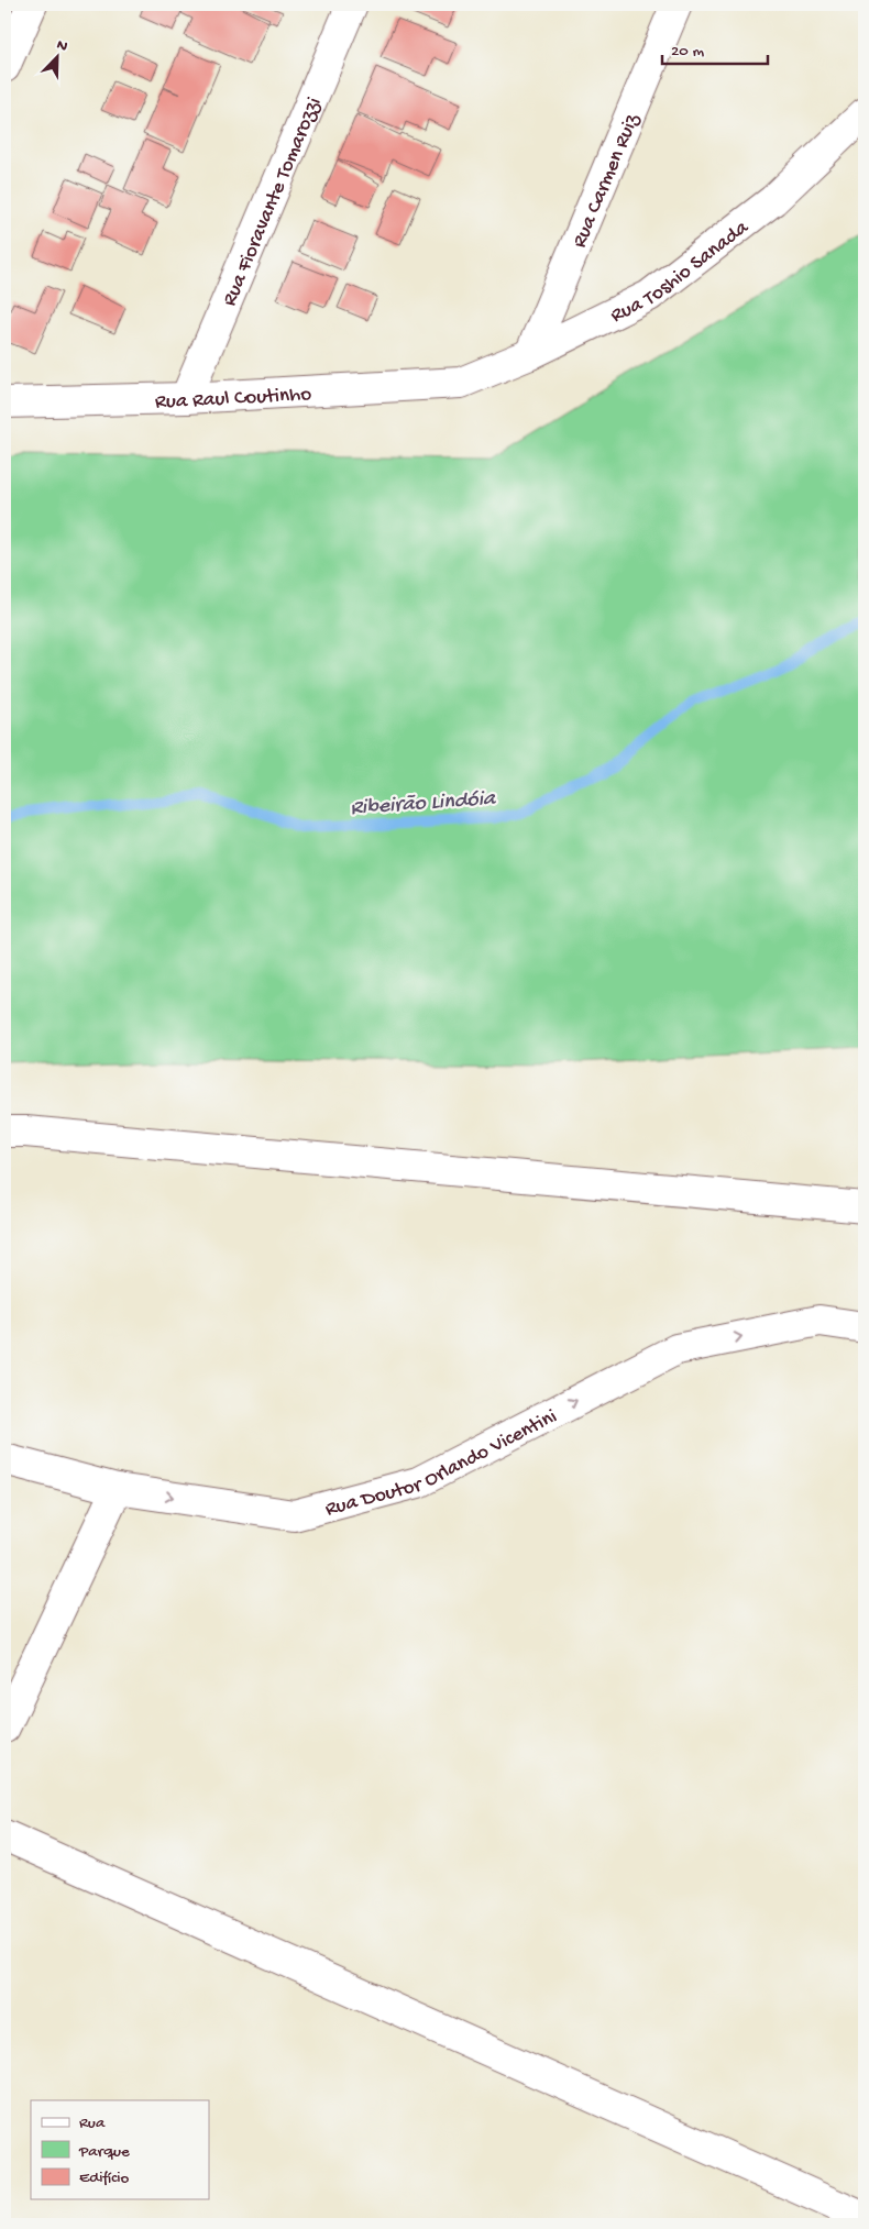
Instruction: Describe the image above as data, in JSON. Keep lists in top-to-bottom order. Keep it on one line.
{"streets":{"street":["Rua Carmen Ruiz","Rua Fioravante Tomarozzi","Rua Toshio Sanada","Rua Raul Coutinho","Rua Doutor Orlando Vicentini"]},"crossings":[["Rua Carmen Ruiz","Rua Toshio Sanada"],["Rua Fioravante Tomarozzi","Rua Raul Coutinho"],["Rua Toshio Sanada","Rua Raul Coutinho"]],"water":["Ribeirão Lindóia"],"legend":["Rua","Parque","Edifício"],"scale_bar":"20 m","north":"top right"}
